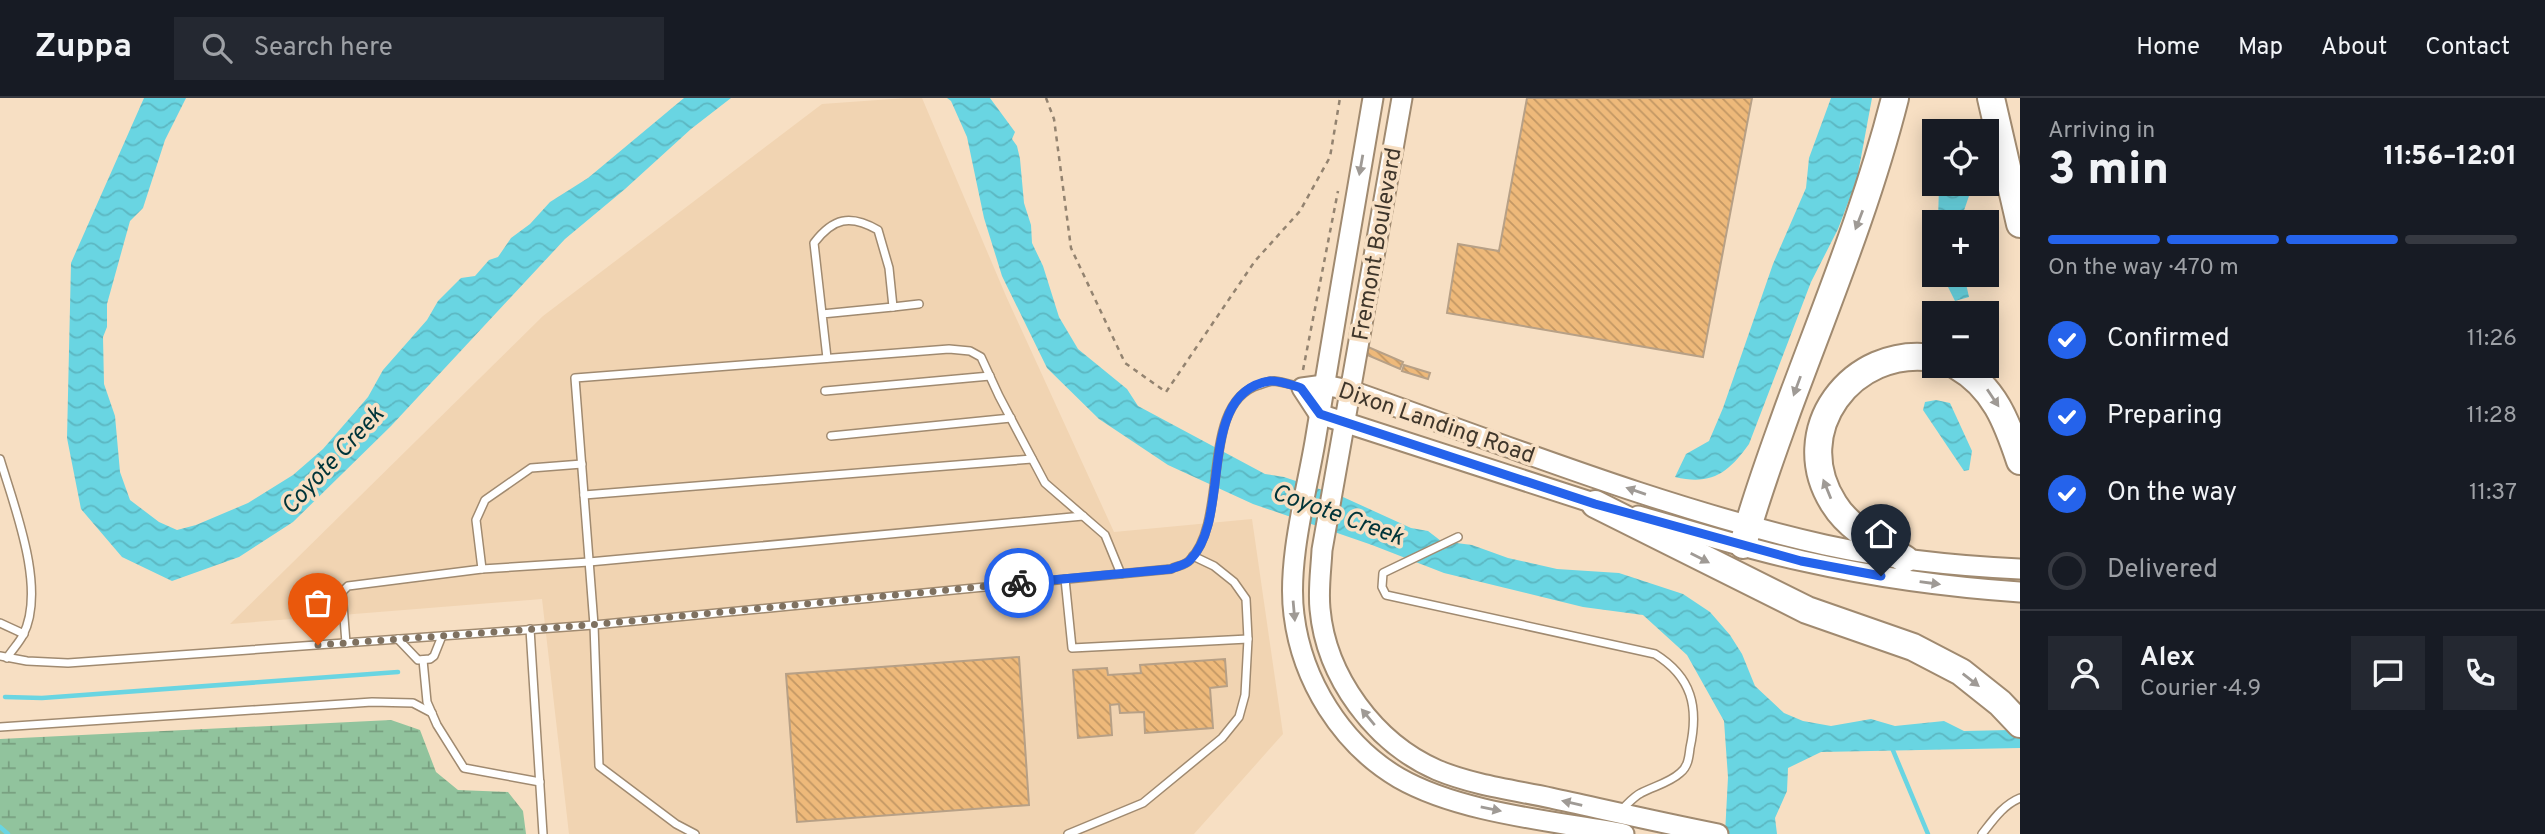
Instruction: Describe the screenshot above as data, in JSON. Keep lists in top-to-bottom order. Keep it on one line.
{"streets":{"main road":["Fremont Boulevard","Dixon Landing Road"]},"crossings":[["Fremont Boulevard","Dixon Landing Road"]],"water":["Coyote Creek"],"page":{"header":"Zuppa","search":"Search here","nav":["Home","Map","About","Contact"],"heading":["3 min","Arriving in","11:56–12:01"],"panel":["Alex","Courier · 4.9"],"map_buttons":["+","−"],"bar":"On the way · 470 m","list":[["Confirmed","11:26"],["Preparing","11:28"],["On the way","11:37"],"Delivered"]}}
